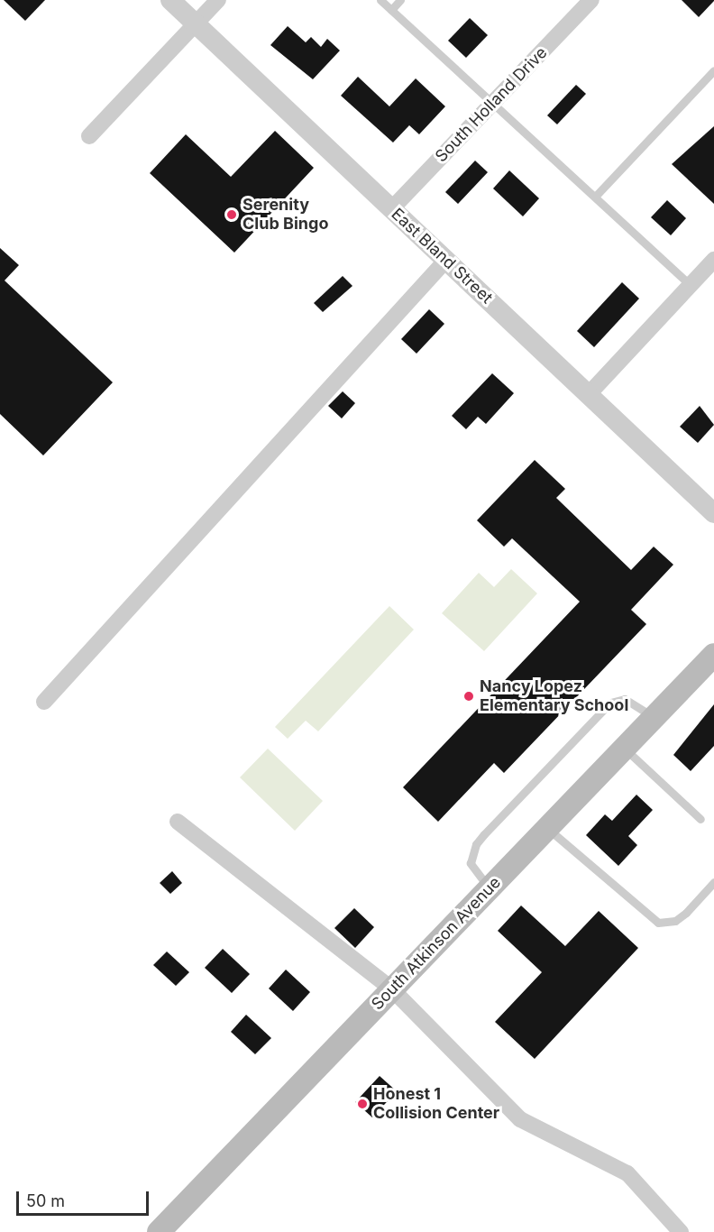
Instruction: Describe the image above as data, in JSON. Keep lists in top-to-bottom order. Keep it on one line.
{"streets":{"main road":["South Atkinson Avenue"],"street":["South Holland Drive","East Bland Street"]},"crossings":[["South Holland Drive","East Bland Street"]],"places":["Serenity Club Bingo","Nancy Lopez Elementary School","Honest 1 Collision Center"],"scale_bar":"50 m"}
